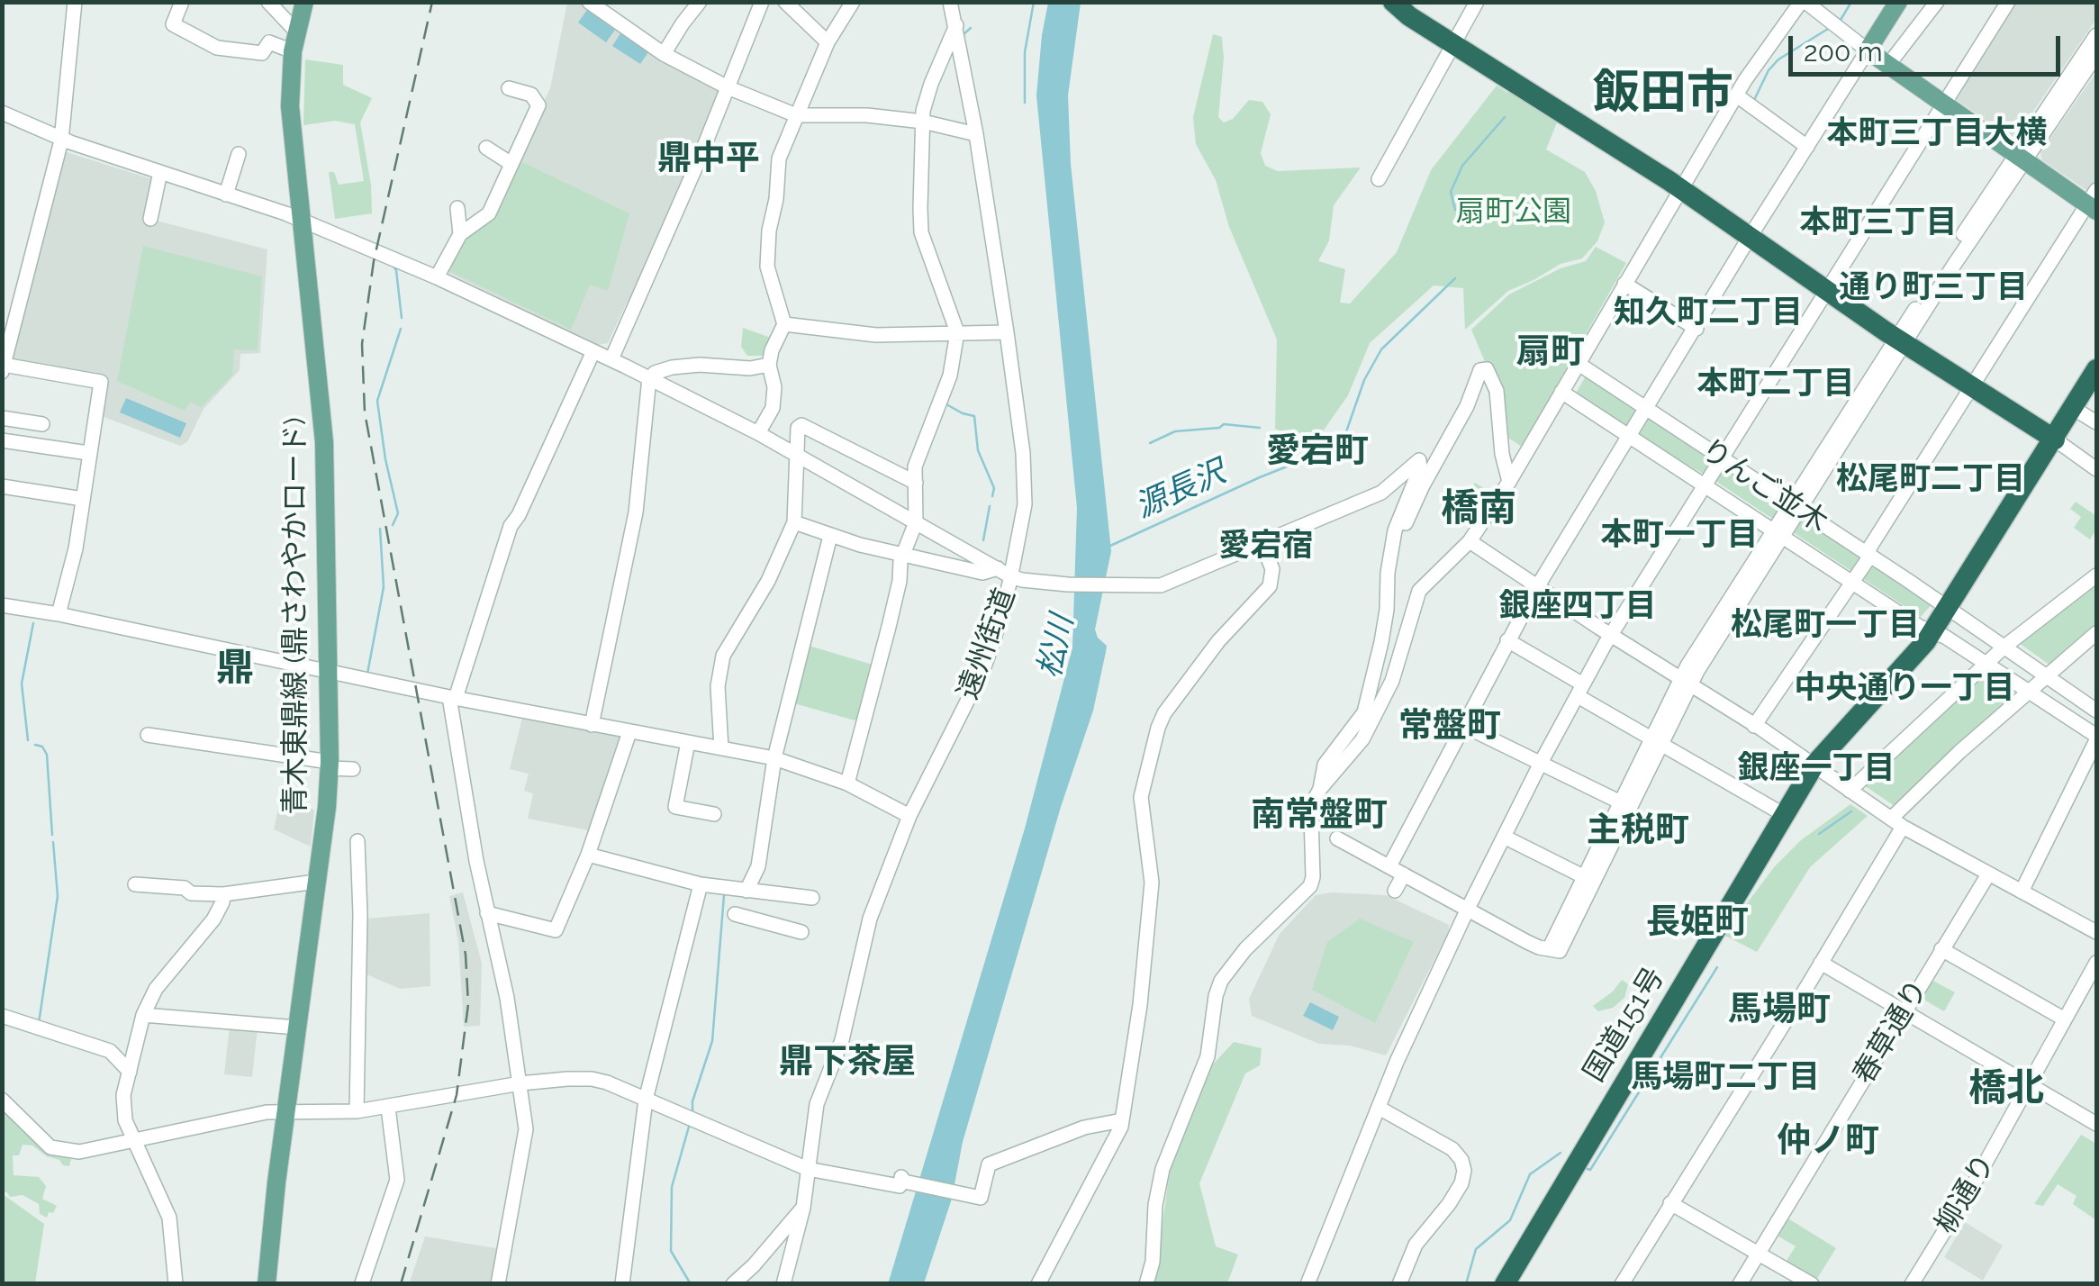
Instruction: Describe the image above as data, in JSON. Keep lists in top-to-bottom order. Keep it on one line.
{"streets":{"highway":["国道151号"],"main road":["青木東鼎線 (鼎さわやかロード)"],"street":["りんご並木","遠州街道","春草通り","柳通り"]},"crossings":[["りんご並木","国道151号"]],"districts":["飯田市","本町三丁目大横","鼎中平","本町三丁目","通り町三丁目","知久町二丁目","扇町","本町二丁目","愛宕町","松尾町二丁目","橋南","本町一丁目","愛宕宿","銀座四丁目","松尾町一丁目","鼎","中央通り一丁目","常盤町","銀座一丁目","南常盤町","主税町","長姫町","馬場町","鼎下茶屋","馬場町二丁目","橋北","仲ノ町"],"water":["源長沢","松川"],"parks":["扇町公園"],"scale_bar":"200 m"}
